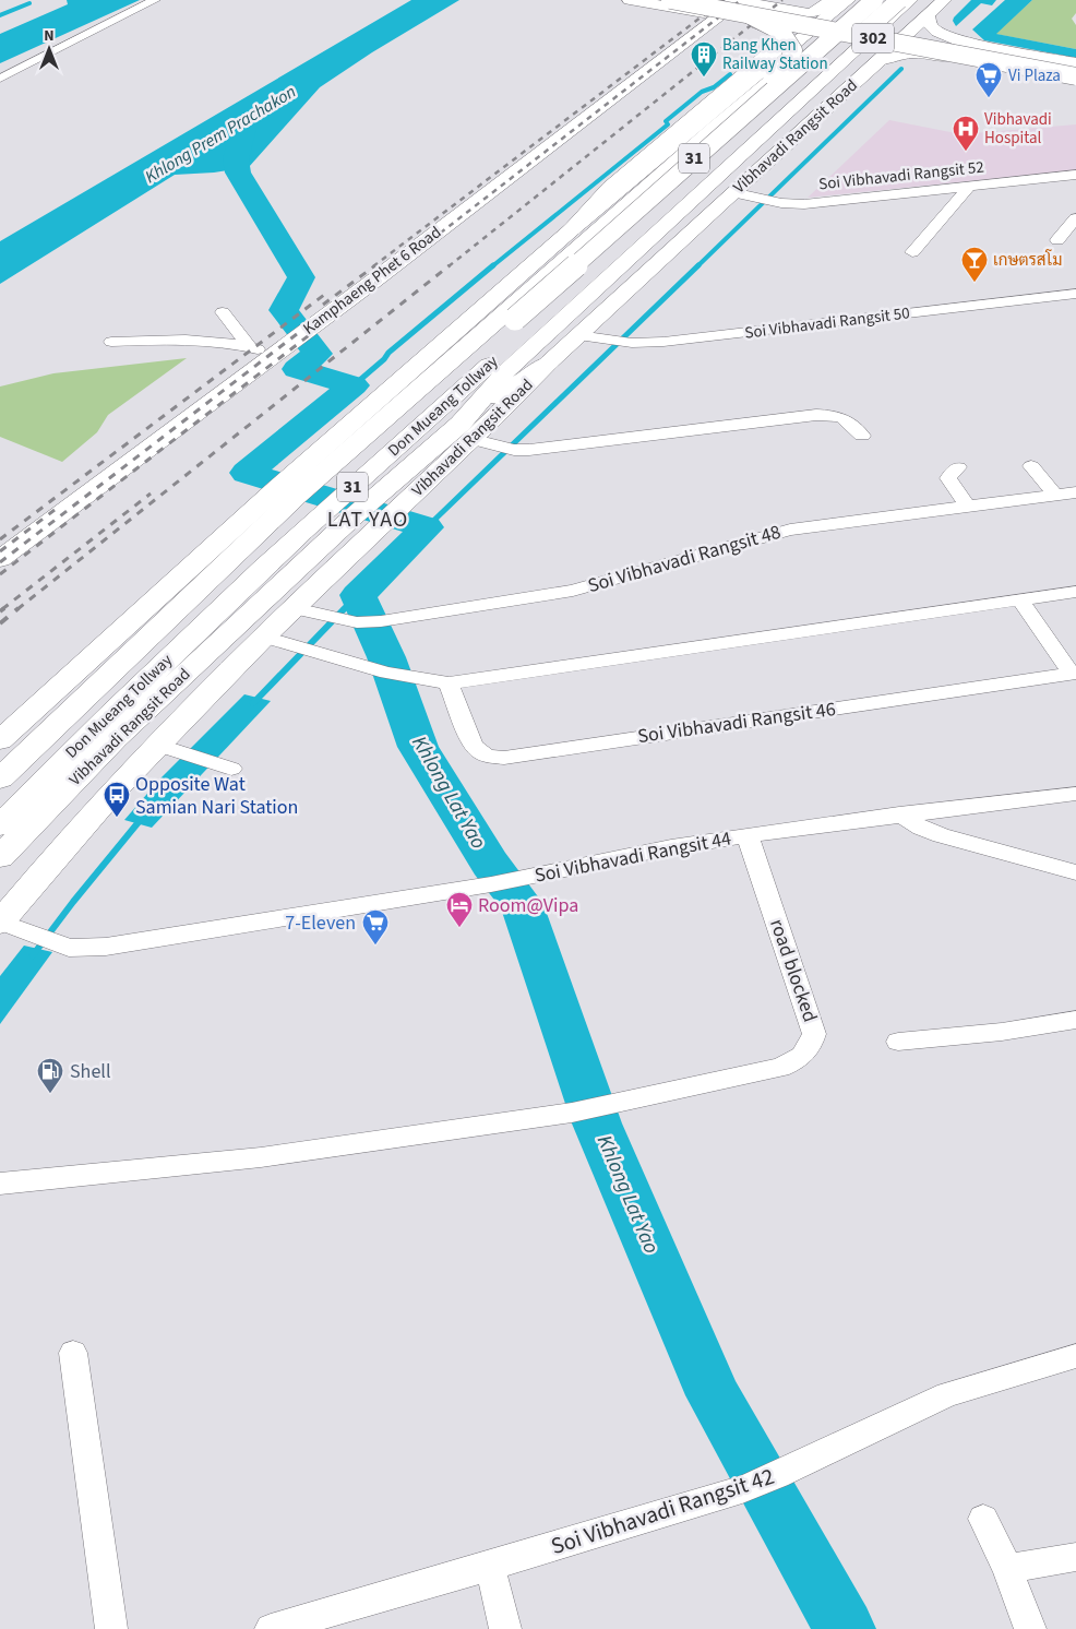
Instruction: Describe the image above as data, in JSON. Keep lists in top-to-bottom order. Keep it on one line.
{"streets":{"main road":["302","Vibhavadi Rangsit Road","31","Kamphaeng Phet 6 Road","Don Mueang Tollway"],"street":["Soi Vibhavadi Rangsit 52","Soi Vibhavadi Rangsit 50","Soi Vibhavadi Rangsit 48","Soi Vibhavadi Rangsit 46","Soi Vibhavadi Rangsit 44","road blocked","Soi Vibhavadi Rangsit 42"]},"crossings":[["302","Kamphaeng Phet 6 Road"],["Vibhavadi Rangsit Road","Soi Vibhavadi Rangsit 52"],["Vibhavadi Rangsit Road","Soi Vibhavadi Rangsit 50"],["Vibhavadi Rangsit Road","Soi Vibhavadi Rangsit 48"],["Vibhavadi Rangsit Road","Soi Vibhavadi Rangsit 44"],["Soi Vibhavadi Rangsit 44","road blocked"]],"districts":["LAT YAO"],"water":["Khlong Prem Prachakon","Khlong Lat Yao"],"places":{"building":["Bang Khen Railway Station"],"supermarket":["Vi Plaza","7-Eleven"],"hospital":["Vibhavadi Hospital"],"bar":["เกษตรสโม"],"bus stop":["Opposite Wat Samian Nari Station"],"hotel":["Room@Vipa"],"fuel station":["Shell"]},"north":"top"}
